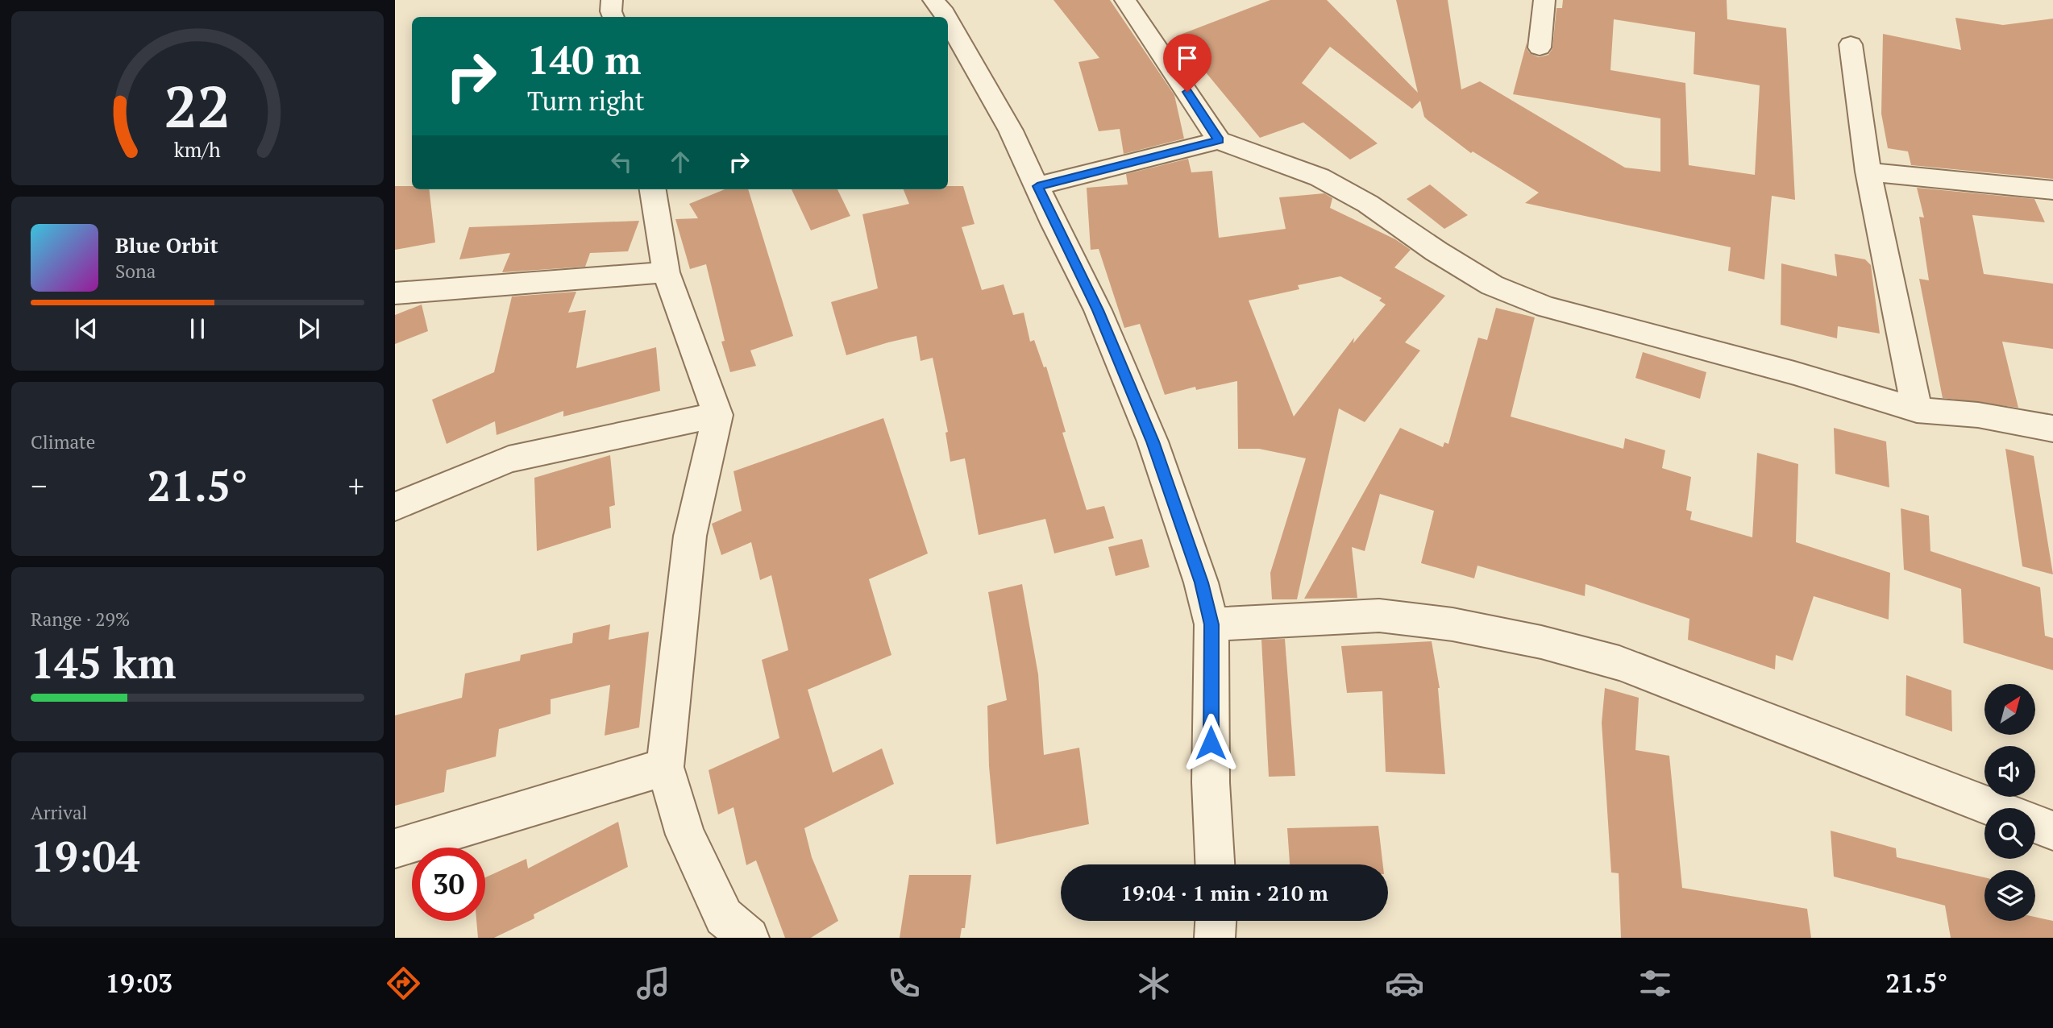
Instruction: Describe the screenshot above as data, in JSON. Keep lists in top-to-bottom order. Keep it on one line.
{"north":"top right","page":{"turn":["140 m","Turn right"],"song":["Blue Orbit","Sona"],"tile":["Climate",["Range · 29%","145 km"],["Arrival","19:04"]],"heat":["−","21.5°","+"],"limit":"30","trip":"19:04 · 1 min · 210 m","tabs":["19:03","21.5°"],"gauge":["22","km/h"]}}
